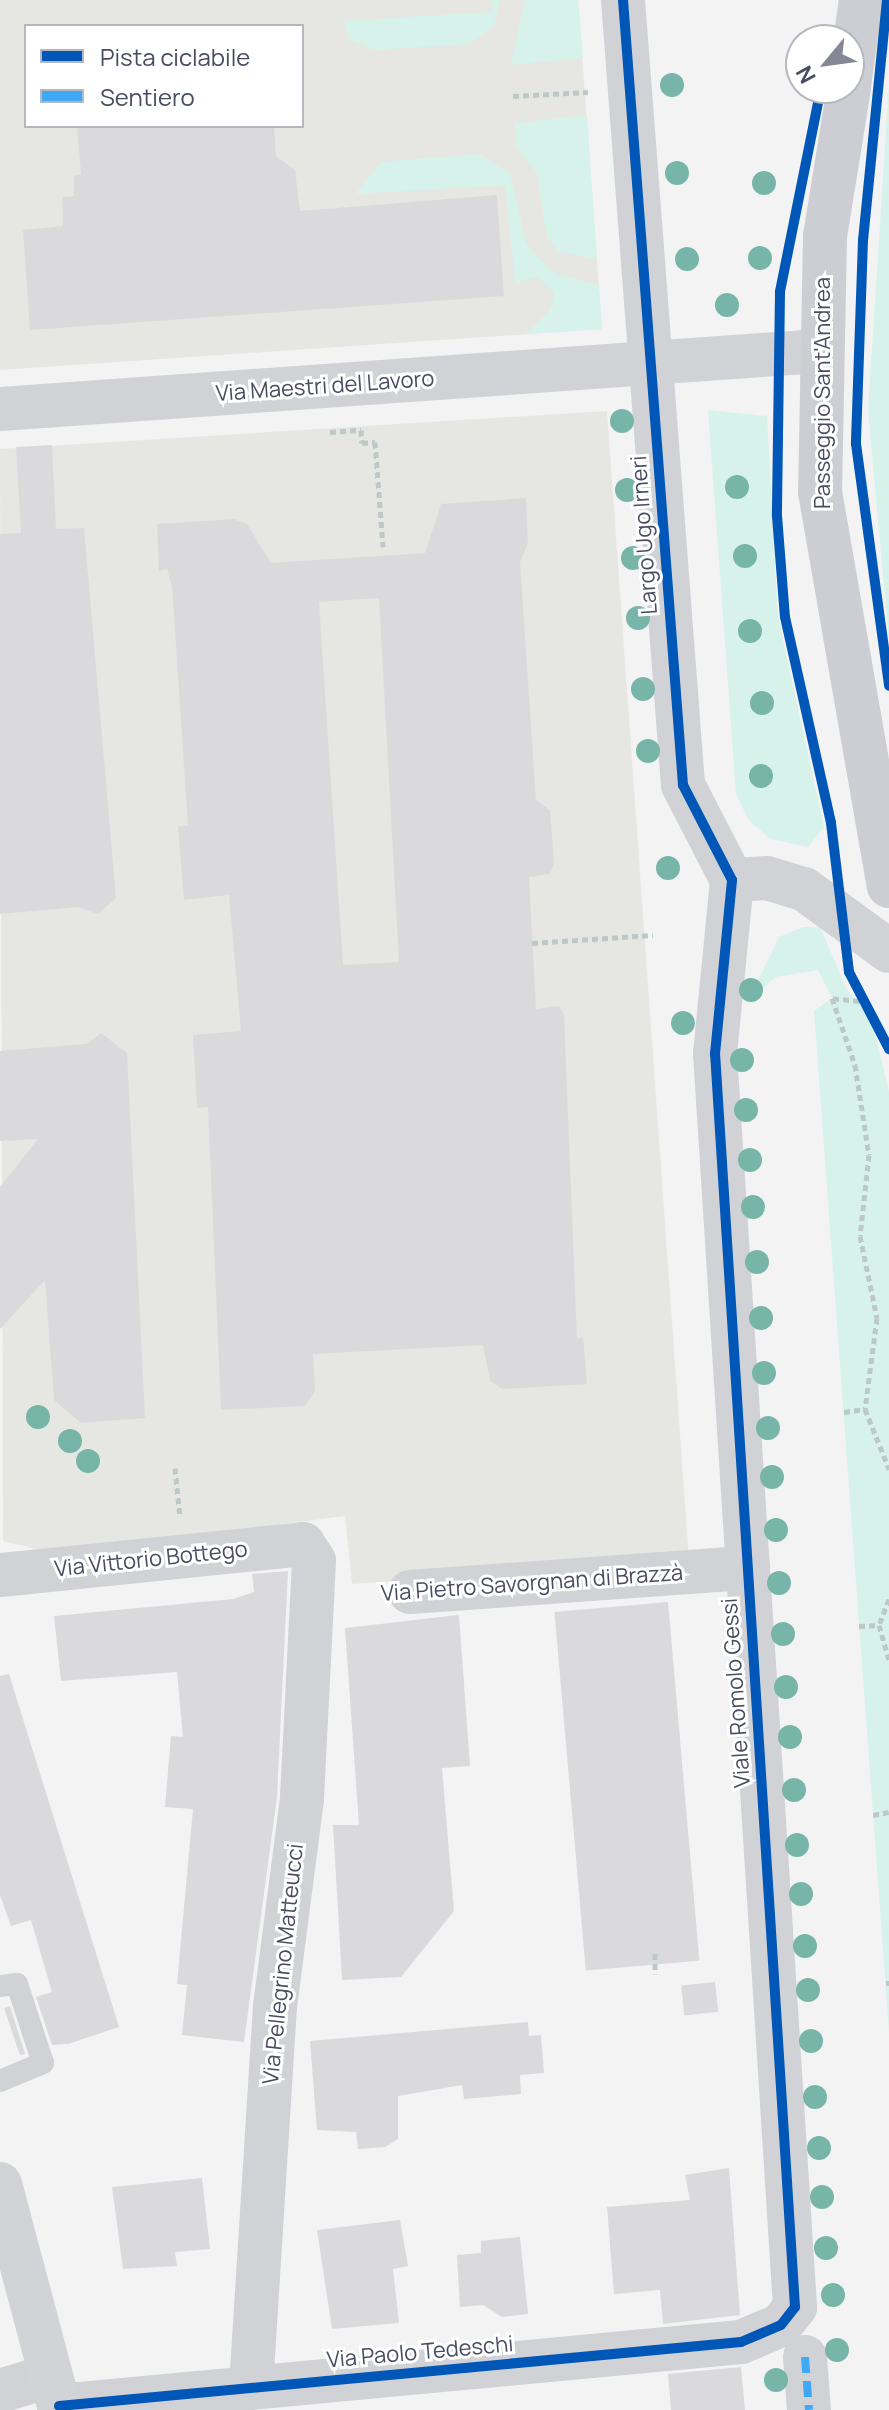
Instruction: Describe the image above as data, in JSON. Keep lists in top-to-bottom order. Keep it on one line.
{"streets":{"main road":["Passeggio Sant'Andrea"],"street":["Via Maestri del Lavoro","Largo Ugo Irneri","Via Vittorio Bottego","Via Pietro Savorgnan di Brazzà","Viale Romolo Gessi","Via Pellegrino Matteucci","Via Paolo Tedeschi"]},"crossings":[["Via Maestri del Lavoro","Largo Ugo Irneri"],["Largo Ugo Irneri","Viale Romolo Gessi"],["Via Vittorio Bottego","Via Pellegrino Matteucci"],["Via Pietro Savorgnan di Brazzà","Viale Romolo Gessi"],["Viale Romolo Gessi","Via Paolo Tedeschi"],["Via Pellegrino Matteucci","Via Paolo Tedeschi"]],"legend":["Pista ciclabile","Sentiero"],"north":"bottom left"}
